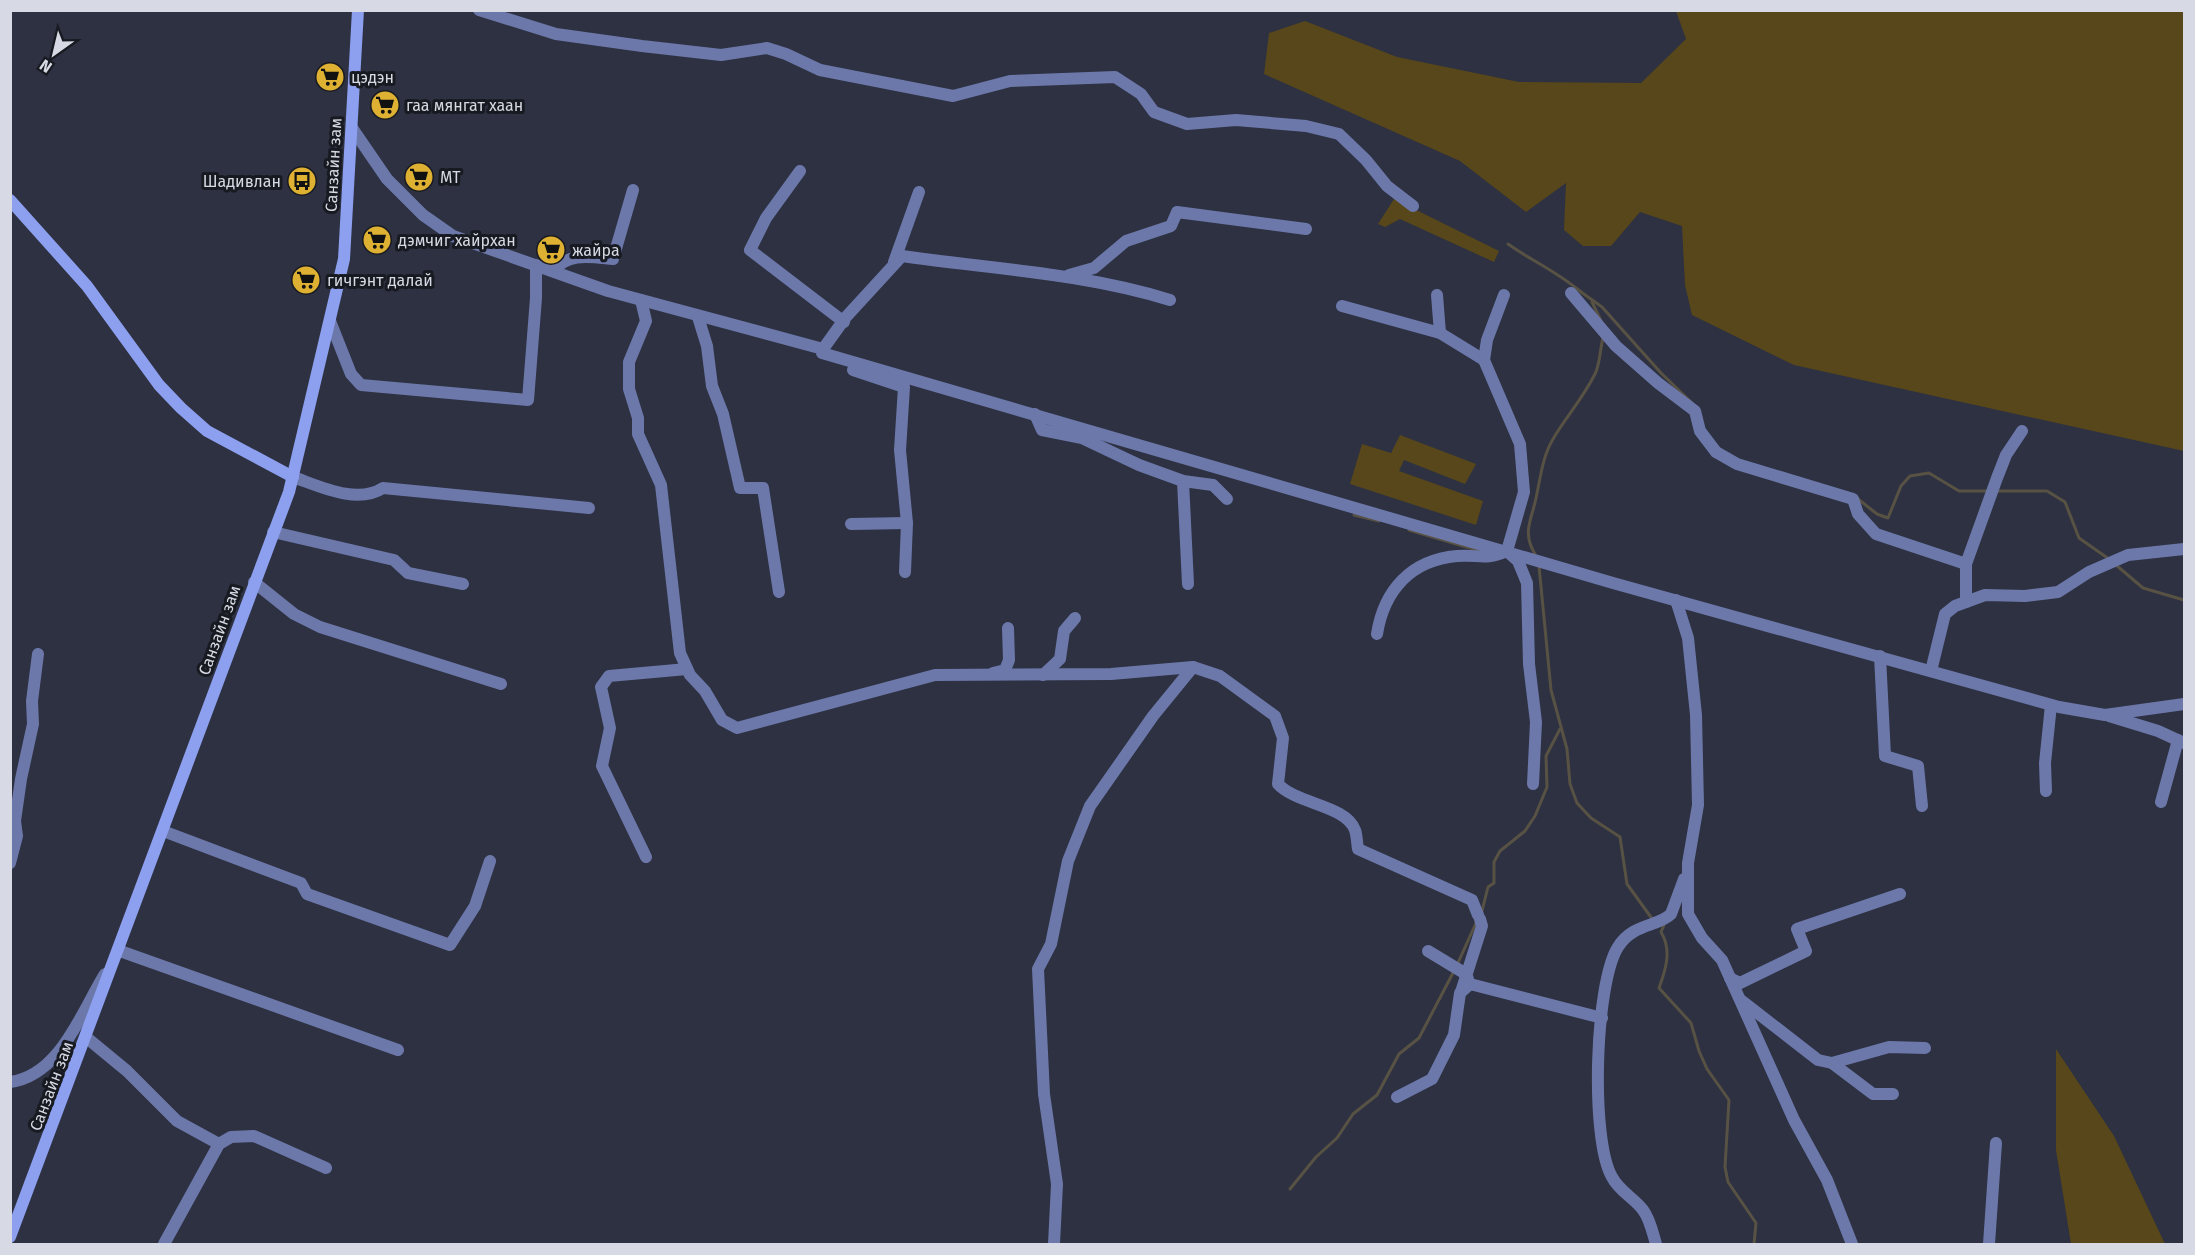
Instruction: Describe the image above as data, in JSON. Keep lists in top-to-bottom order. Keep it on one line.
{"streets":{"main road":["Санзайн зам"]},"places":{"supermarket":["цэдэн","гаа мянгат хаан","MT","дэмчиг хайрхан","жайра","гичгэнт далай"],"bus stop":["Шадивлан"]},"north":"bottom left"}
